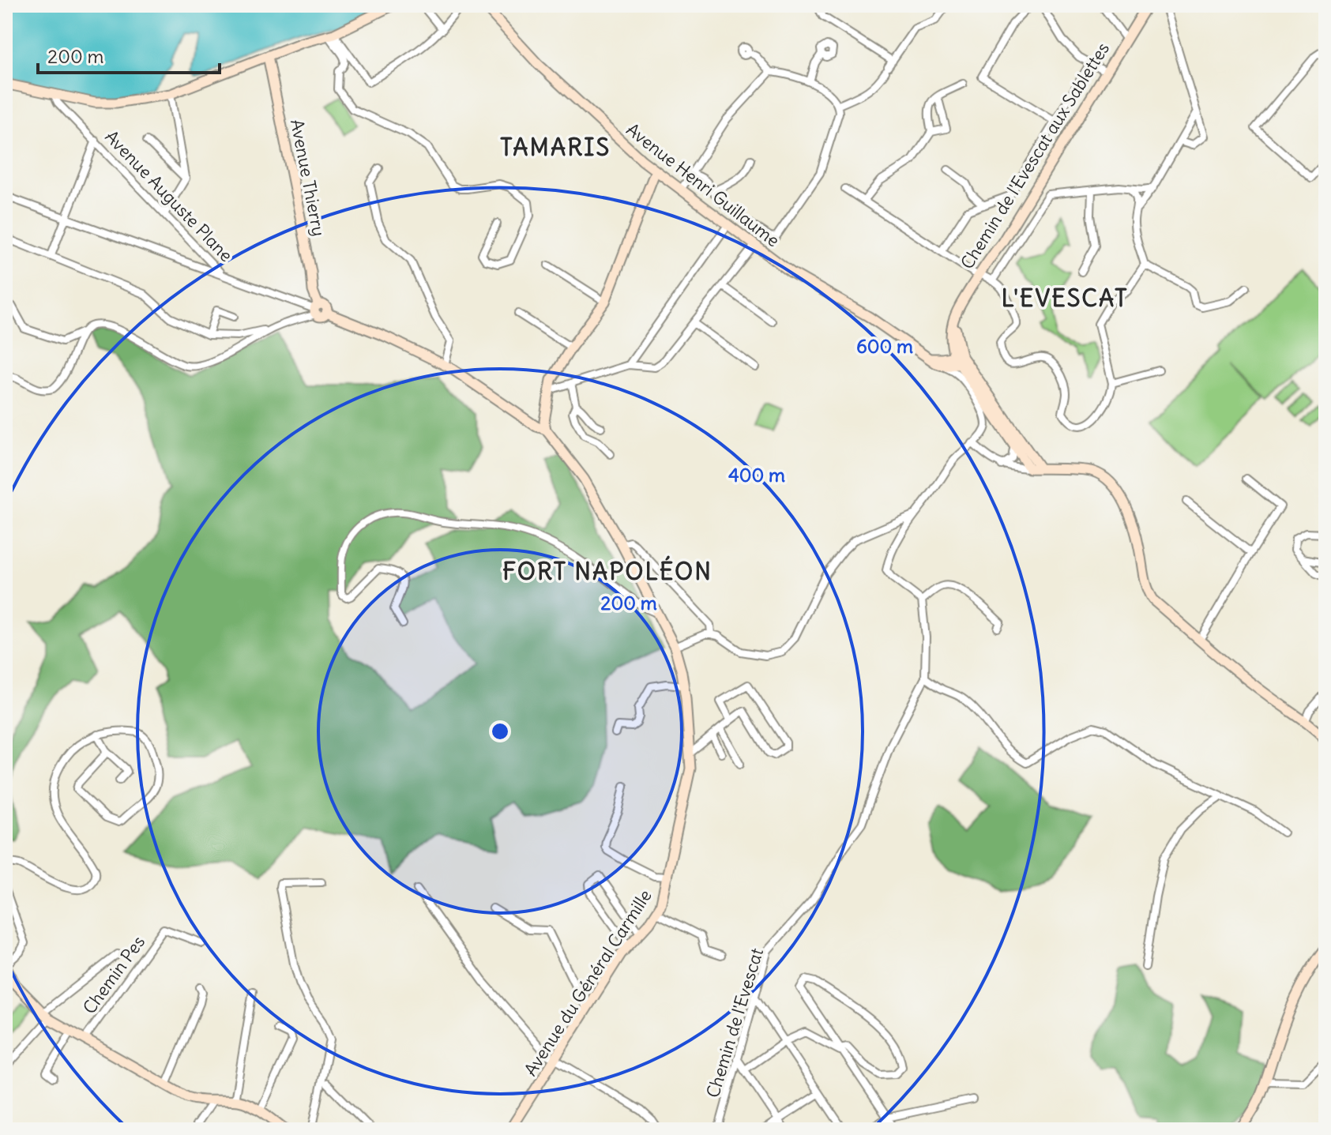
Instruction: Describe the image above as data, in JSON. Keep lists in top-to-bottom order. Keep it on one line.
{"streets":{"street":["Chemin de l'Evescat aux Sablettes","Avenue Thierry","Avenue Henri Guillaume","Avenue Auguste Plane","Chemin Pes","Avenue du Général Carmille","Chemin de l'Evescat"]},"crossings":[["Avenue Thierry","Avenue Auguste Plane"]],"districts":["TAMARIS","L'EVESCAT","FORT NAPOLÉON"],"scale_bar":"200 m","rings":["600 m","400 m","200 m"]}
